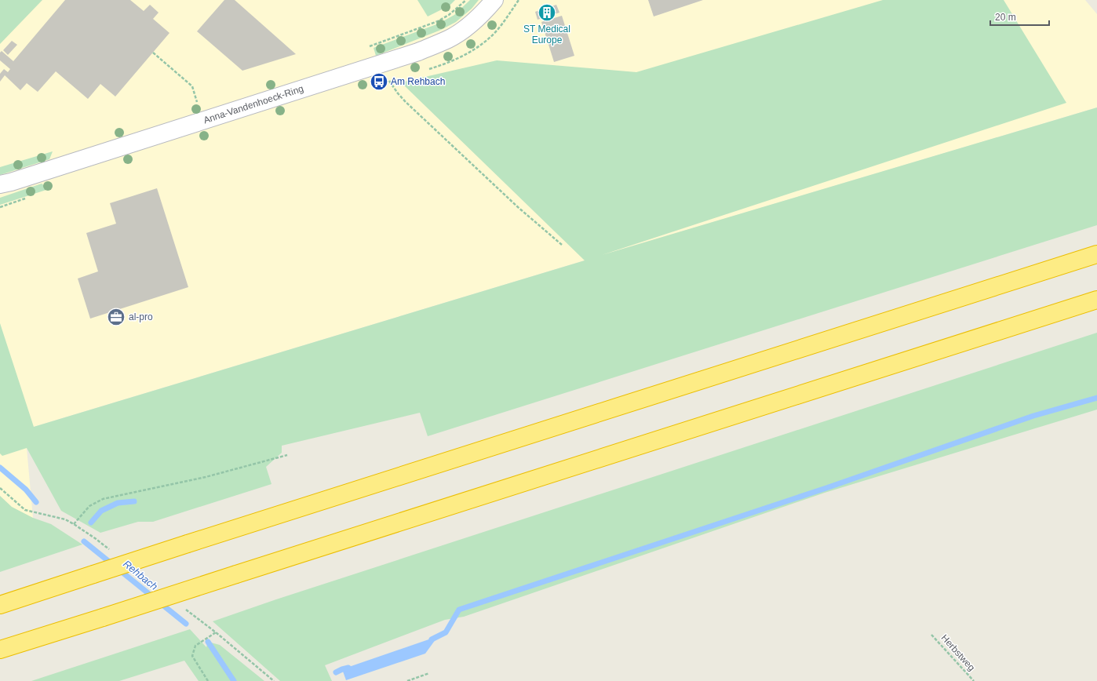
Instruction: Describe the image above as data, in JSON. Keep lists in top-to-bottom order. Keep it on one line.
{"streets":{"street":["Anna-Vandenhoeck-Ring"],"path":["Herbstweg"]},"water":["Rehbach"],"places":{"building":["ST Medical Europe"],"bus stop":["Am Rehbach"],"office":["al-pro"]},"scale_bar":"20 m"}
